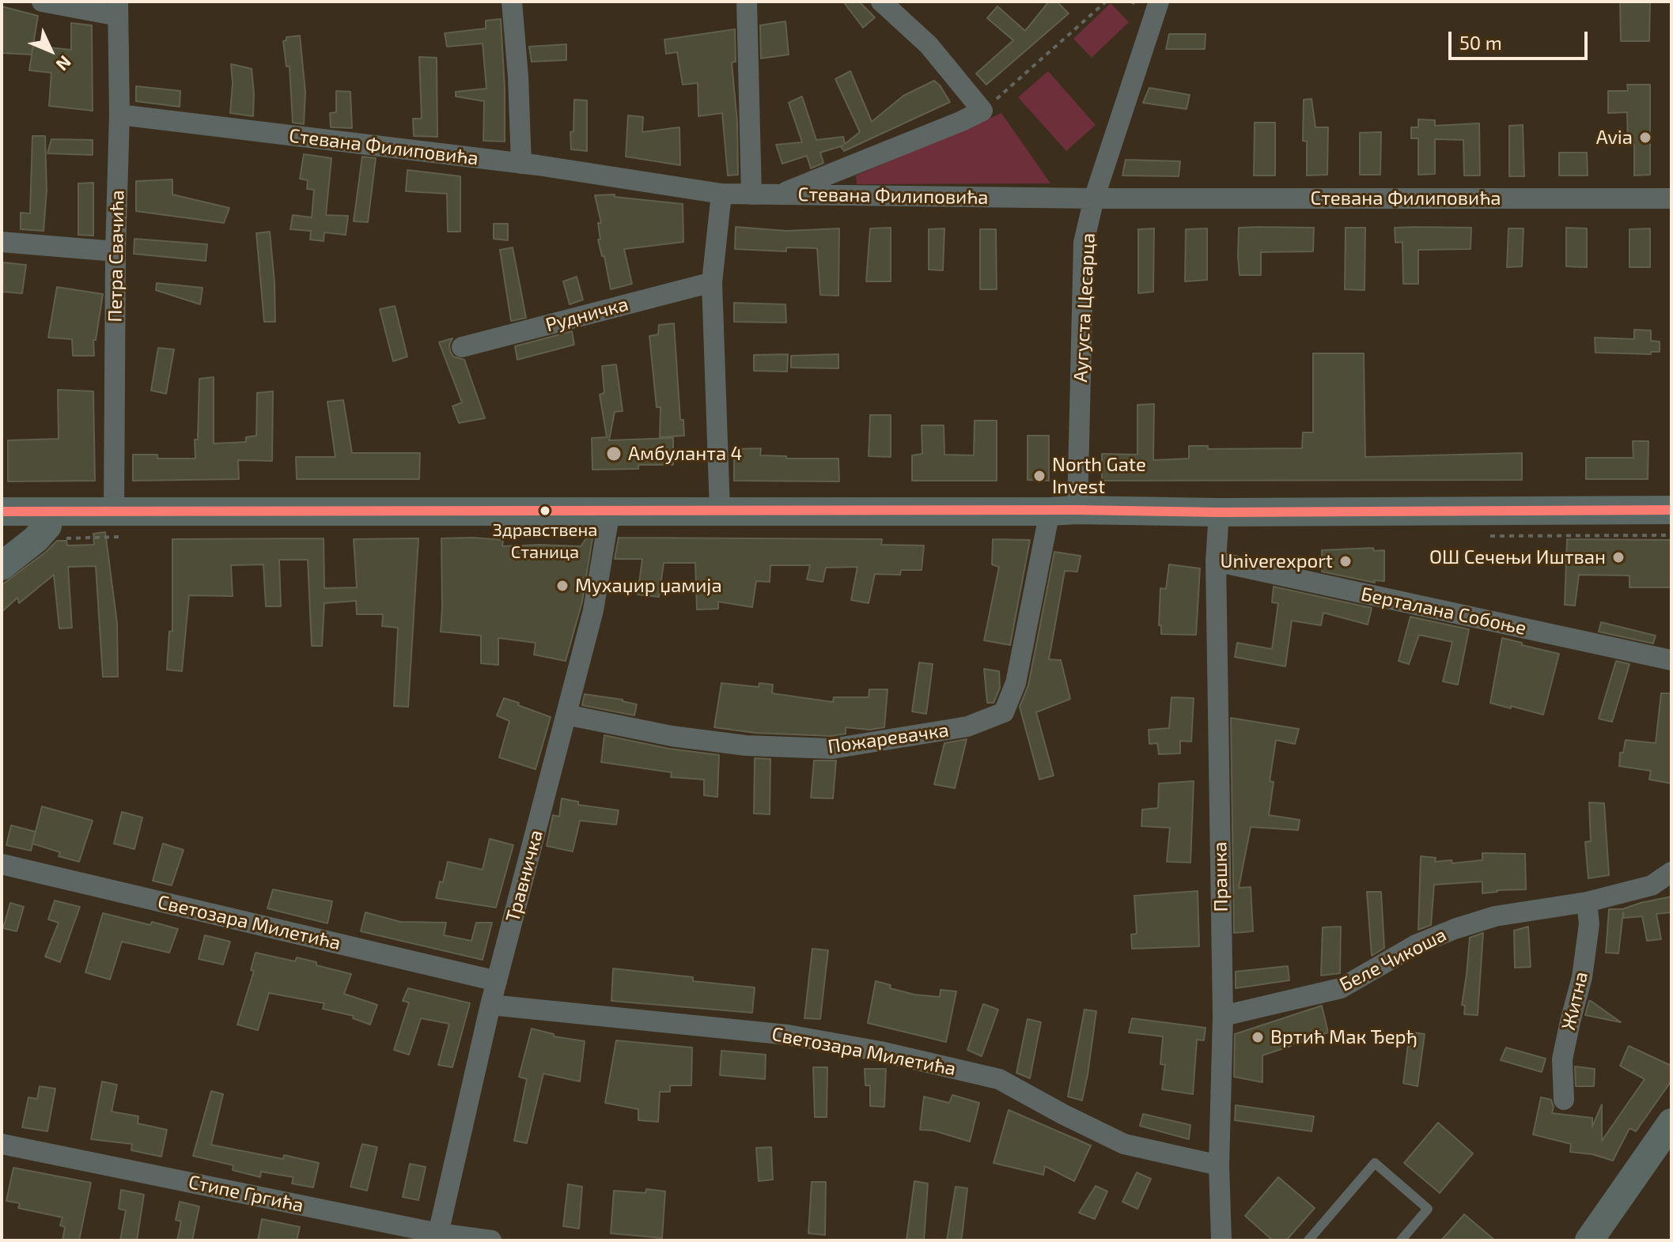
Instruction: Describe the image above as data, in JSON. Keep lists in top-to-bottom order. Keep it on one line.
{"streets":{"street":["Стевана Филиповића","Петра Свачића","Аугуста Цесарца","Рудничка","Берталана Собоње","Пожаревачка","Травничка","Прашка","Светозара Милетића","Беле Чикоша","Житна","Стипе Гргића"]},"crossings":[["Стевана Филиповића","Петра Свачића"],["Стевана Филиповића","Аугуста Цесарца"],["Аугуста Цесарца","Пожаревачка"],["Берталана Собоње","Прашка"],["Пожаревачка","Травничка"],["Травничка","Светозара Милетића"],["Травничка","Стипе Гргића"],["Прашка","Светозара Милетића"],["Прашка","Беле Чикоша"],["Беле Чикоша","Житна"]],"places":["Avia","Амбуланта 4","North Gate Invest","Здравствена Станица","ОШ Сечењи Иштван","Univerexport","Мухаџир џамија","Вртић Мак Ђерђ"],"scale_bar":"50 m","north":"bottom right"}
